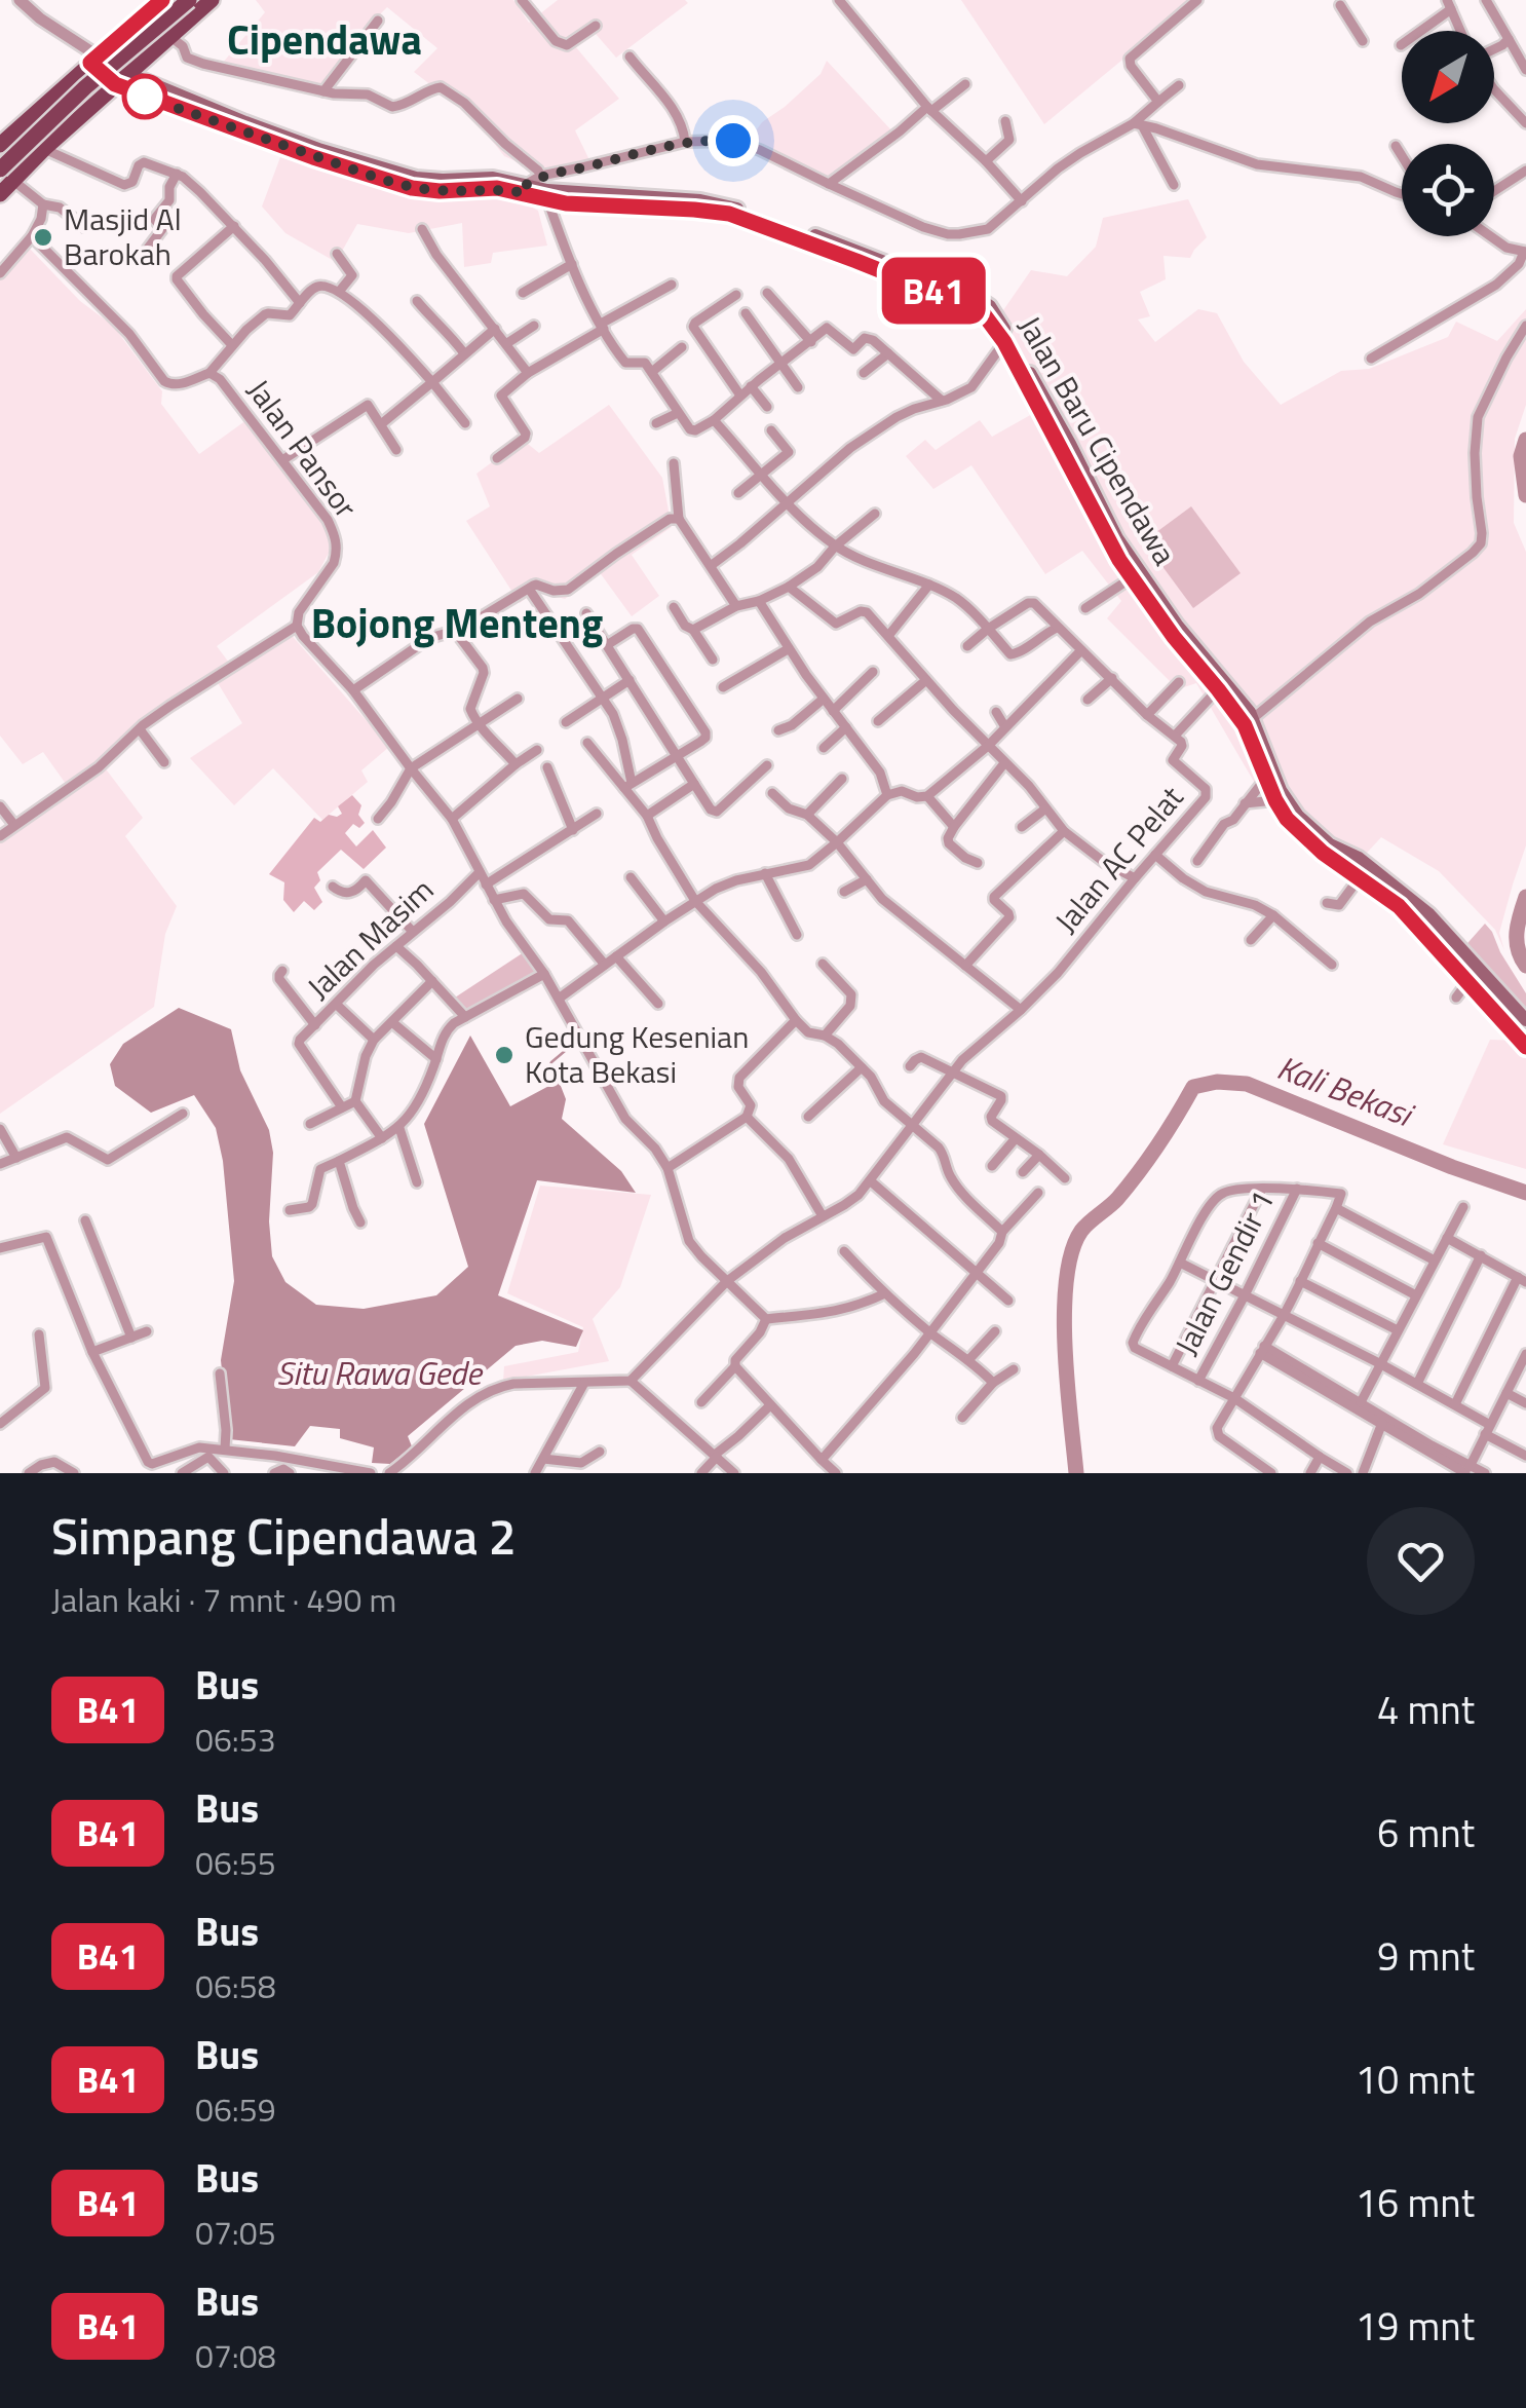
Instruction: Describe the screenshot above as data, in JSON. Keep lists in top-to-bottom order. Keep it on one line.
{"streets":{"main road":["Jalan Baru Cipendawa"],"street":["Jalan Pansor","Jalan AC Pelat","Jalan Masim","Jalan Gendir 1"]},"districts":["Cipendawa","Bojong Menteng"],"water":["Kali Bekasi","Situ Rawa Gede"],"places":["Masjid Al Barokah","Gedung Kesenian Kota Bekasi"],"lines":["bus line B41"],"north":"bottom left","page":{"on_map":"B41","heading":["Simpang Cipendawa 2","Jalan kaki · 7 mnt · 490 m"],"list":[{"mark":"B41","name":"Bus","note":"06:53","value":"4 mnt"},{"mark":"B41","name":"Bus","note":"06:55","value":"6 mnt"},{"mark":"B41","name":"Bus","note":"06:58","value":"9 mnt"},{"mark":"B41","name":"Bus","note":"06:59","value":"10 mnt"},{"mark":"B41","name":"Bus","note":"07:05","value":"16 mnt"},{"mark":"B41","name":"Bus","note":"07:08","value":"19 mnt"}]}}
